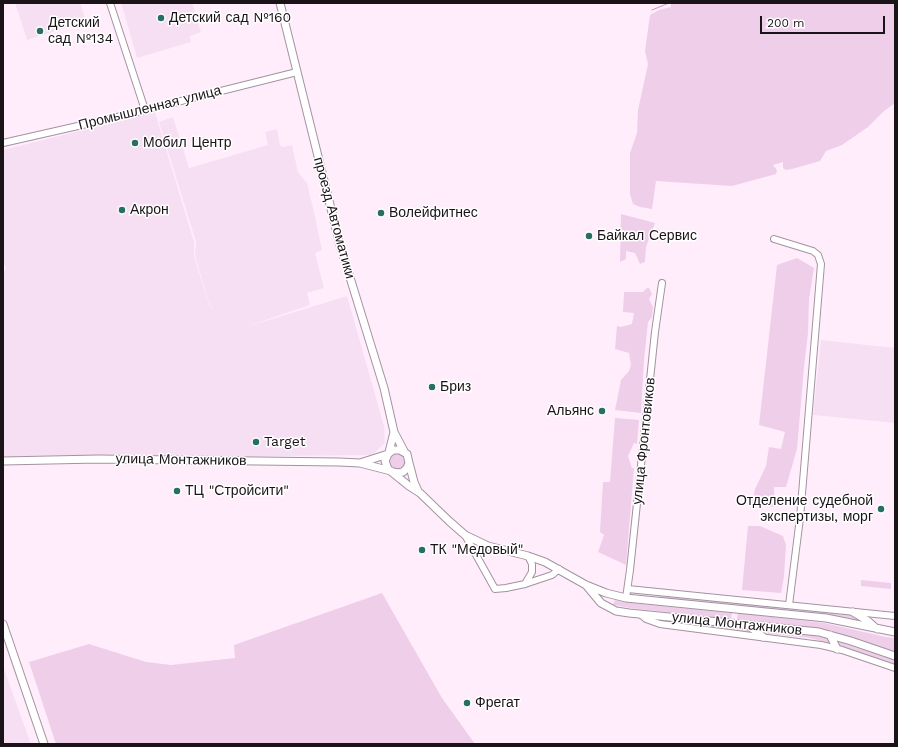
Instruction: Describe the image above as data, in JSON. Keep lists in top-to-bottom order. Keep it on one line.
{"streets":{"main road":["проезд Автоматики","улица Монтажников"],"street":["Промышленная улица","улица Фронтовиков"]},"crossings":[["Промышленная улица","проезд Автоматики"],["проезд Автоматики","улица Монтажников"],["улица Фронтовиков","улица Монтажников"]],"places":["Детский сад №160","Детский сад №134","Мобил Центр","Акрон","Волейфитнес","Байкал Сервис","Бриз","Альянс","Target","ТЦ \"Стройсити\"","Отделение судебной экспертизы, морг","ТК \"Медовый\"","Фрегат"],"scale_bar":"200 m"}
